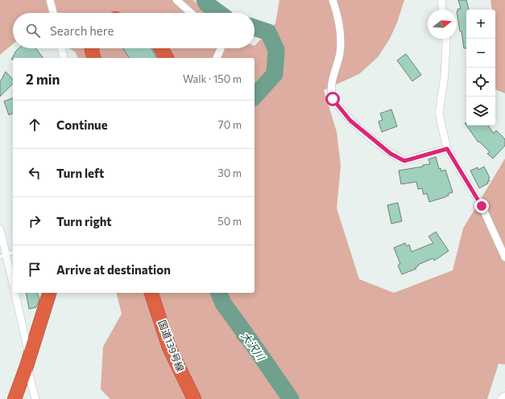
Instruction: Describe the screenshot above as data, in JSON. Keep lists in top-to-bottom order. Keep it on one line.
{"streets":{"highway":["国道139号線"]},"water":["大沢川"],"north":"right","page":{"map_buttons":["+","−"],"search":"Search here","heading":["2 min","Walk · 150 m"],"list":[["Continue","70 m"],["Turn left","30 m"],["Turn right","50 m"],"Arrive at destination"]}}
